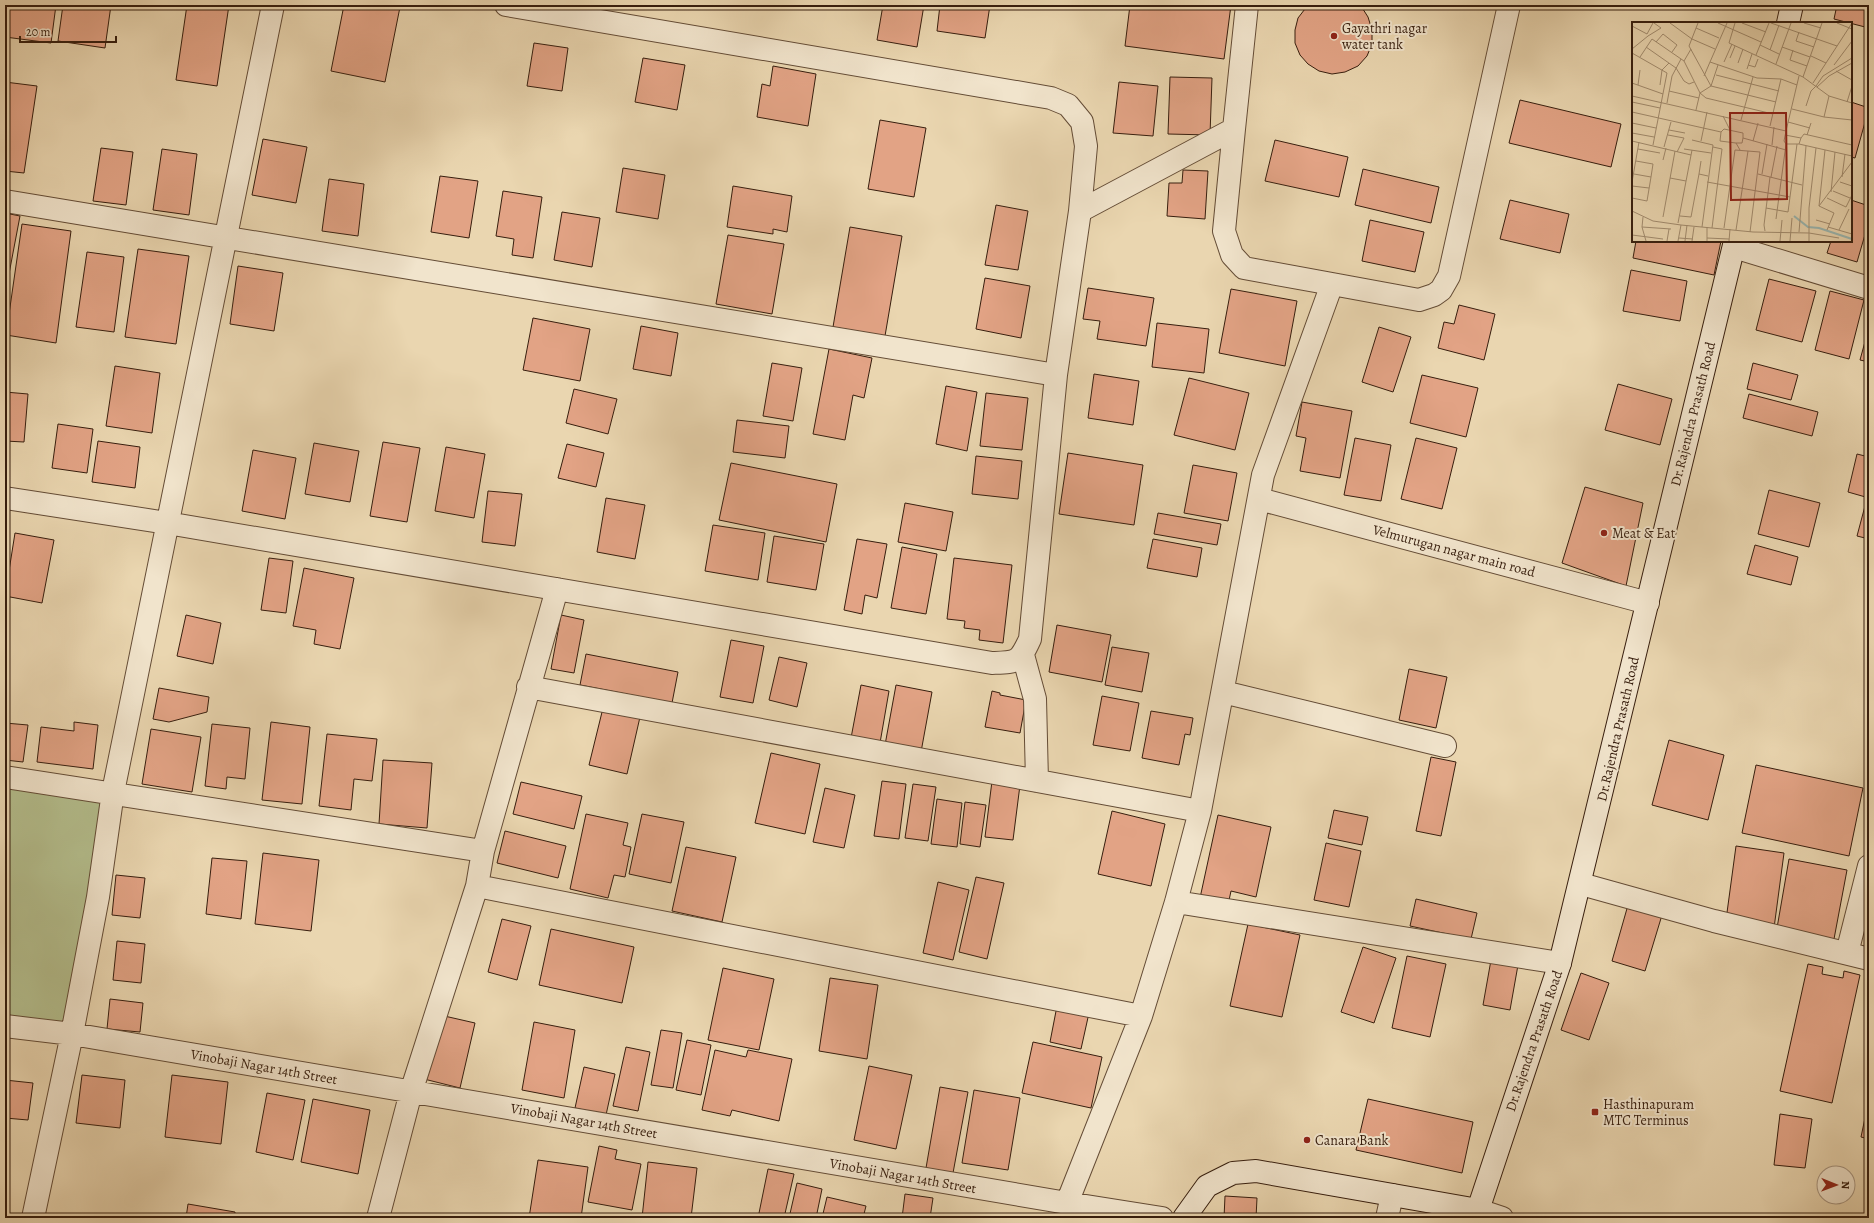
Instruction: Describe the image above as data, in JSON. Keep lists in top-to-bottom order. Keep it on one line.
{"streets":{"street":["Dr.Rajendra Prasath Road","Velmurugan nagar main road","Vinobaji Nagar 14th Street"]},"crossings":[["Dr.Rajendra Prasath Road","Velmurugan nagar main road"]],"places":{"other":["Gayathri nagar water tank","Meat & Eat","Canara Bank"],"transit":["Hasthinapuram MTC Terminus"]},"scale_bar":"20 m","north":"right"}
